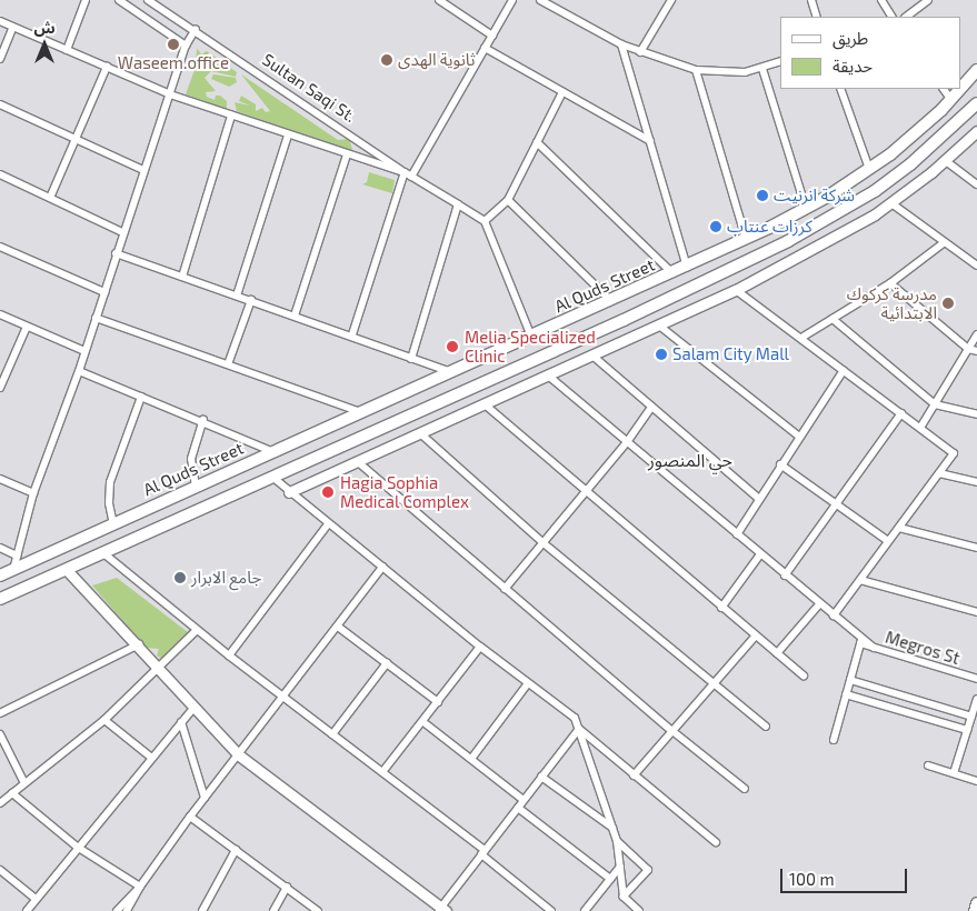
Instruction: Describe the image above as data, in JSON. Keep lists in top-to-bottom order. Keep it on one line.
{"streets":{"main road":["Al Quds Street"],"street":["Sultan Saqi St.","Megros St"]},"districts":["حي المنصور"],"places":["Waseem.office","ثانوية الهدى","شركة انرنيت","كرزات عنتاب","مدرسة كركوك الابتدائية","Melia Specialized Clinic","Salam City Mall","Hagia Sophia Medical Complex","جامع الابرار"],"legend":["طريق","حديقة"],"scale_bar":"100 m","north":"top"}
